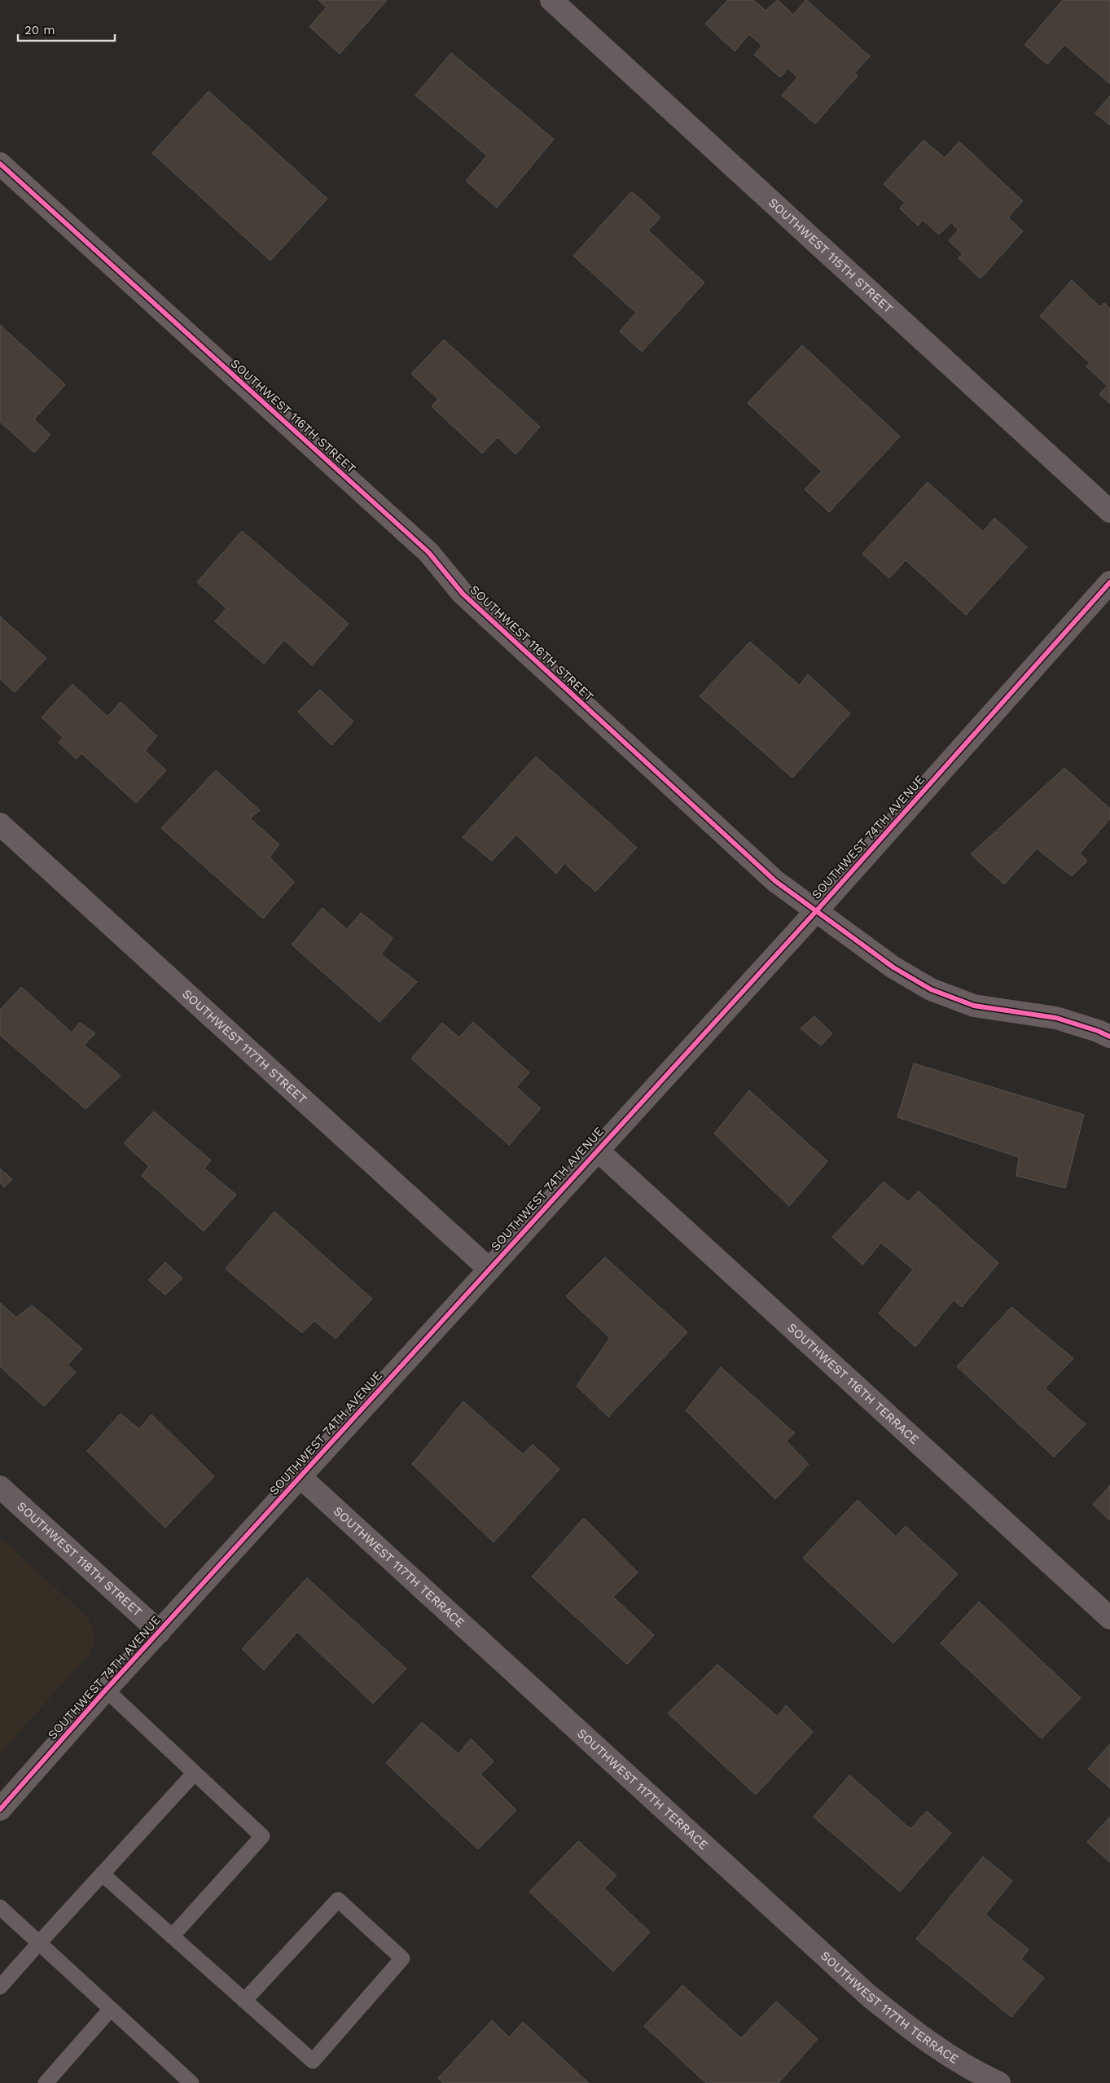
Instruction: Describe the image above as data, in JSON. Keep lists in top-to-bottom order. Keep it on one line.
{"streets":{"street":["SOUTHWEST 115TH STREET","SOUTHWEST 116TH STREET","SOUTHWEST 74TH AVENUE","SOUTHWEST 117TH STREET","SOUTHWEST 116TH TERRACE","SOUTHWEST 118TH STREET","SOUTHWEST 117TH TERRACE"]},"crossings":[["SOUTHWEST 116TH STREET","SOUTHWEST 74TH AVENUE"],["SOUTHWEST 74TH AVENUE","SOUTHWEST 117TH STREET"],["SOUTHWEST 74TH AVENUE","SOUTHWEST 116TH TERRACE"],["SOUTHWEST 74TH AVENUE","SOUTHWEST 118TH STREET"],["SOUTHWEST 74TH AVENUE","SOUTHWEST 117TH TERRACE"]],"scale_bar":"20 m"}
